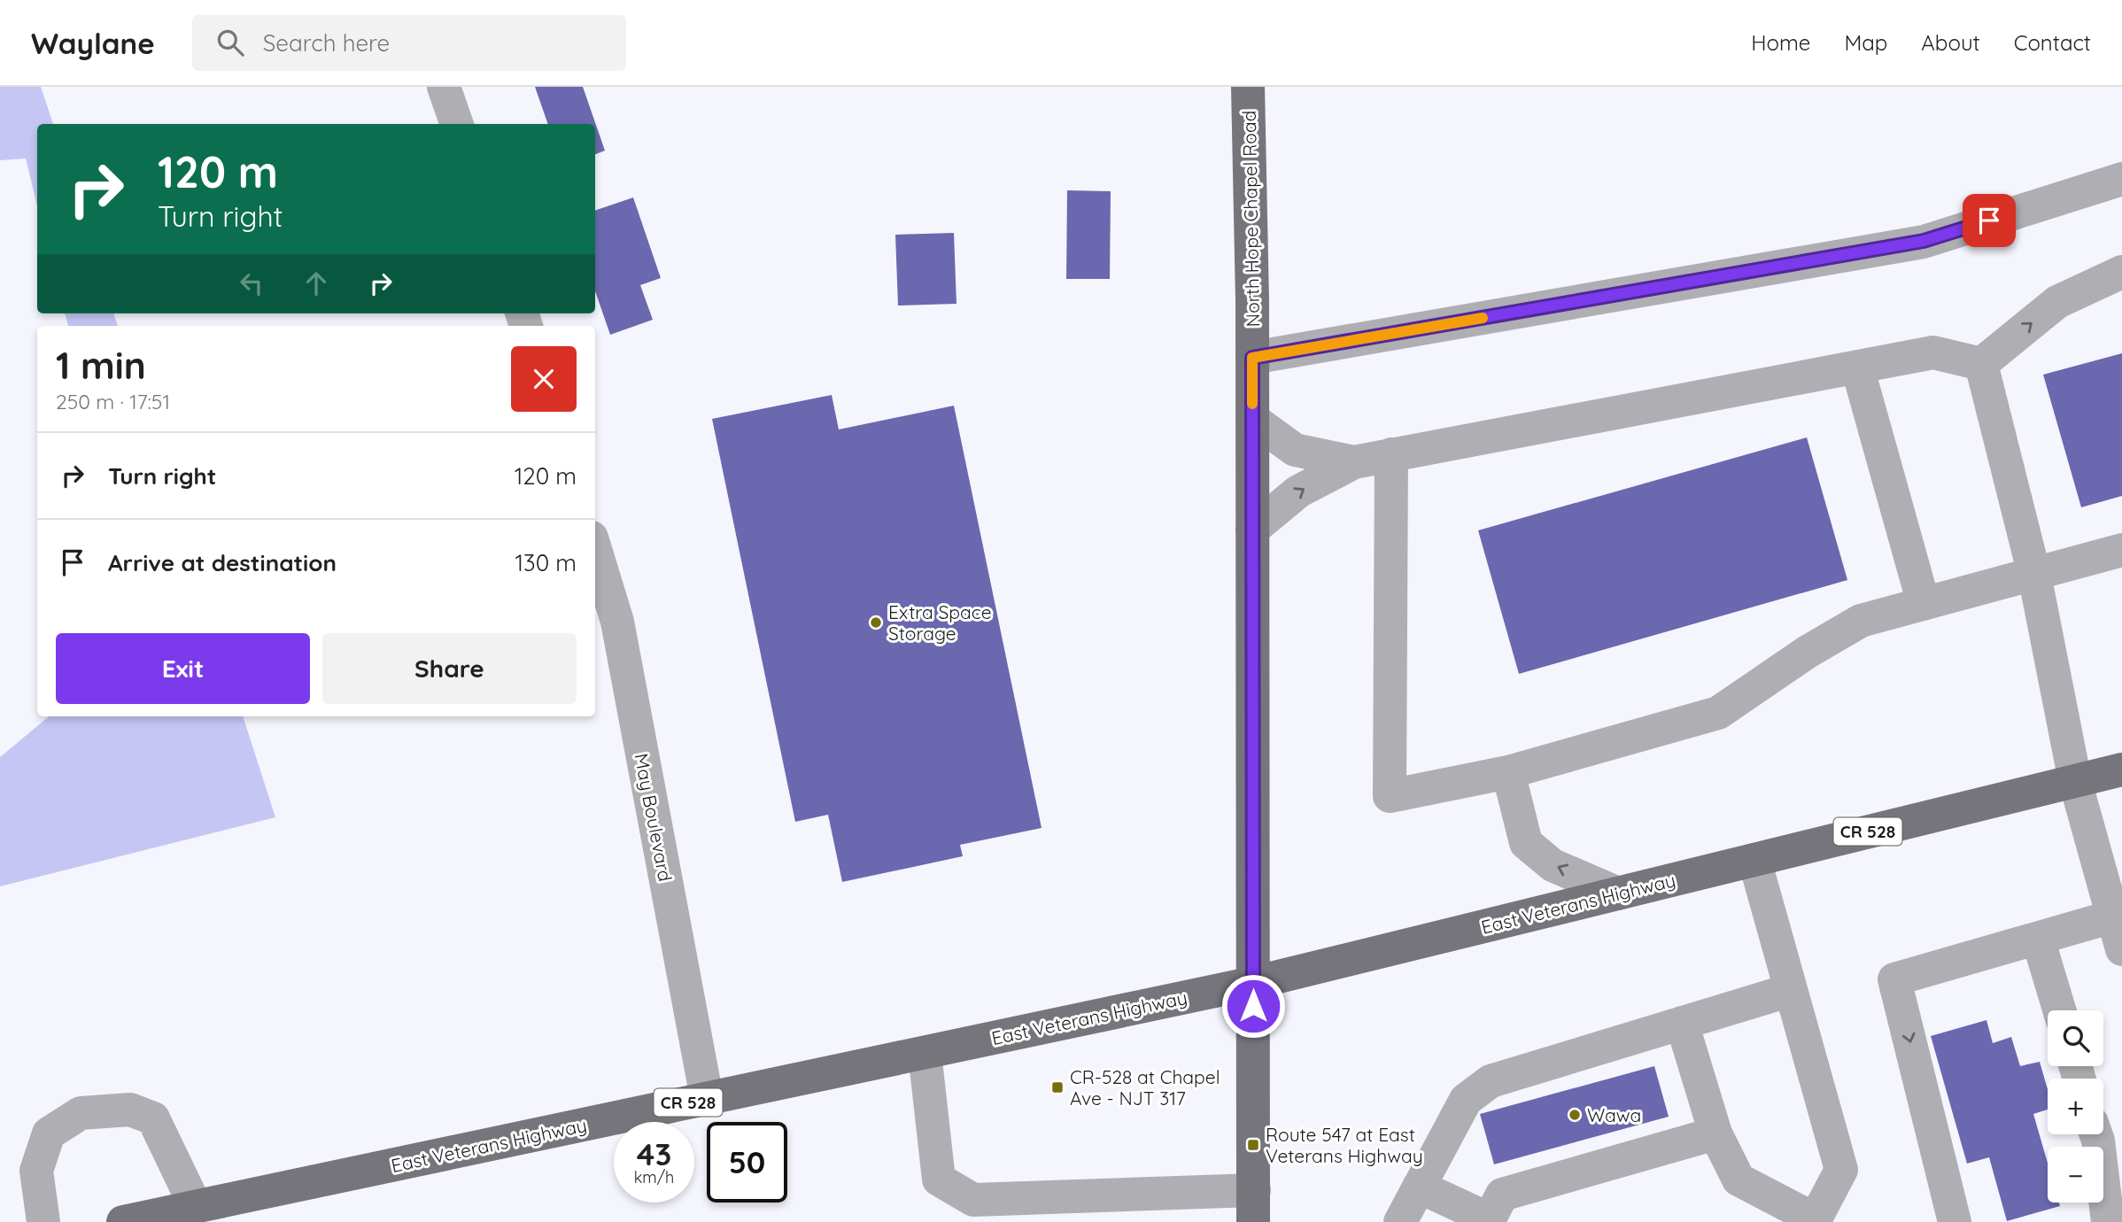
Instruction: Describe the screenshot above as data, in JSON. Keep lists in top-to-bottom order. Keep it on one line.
{"streets":{"main road":["North Hope Chapel Road","CR 528","East Veterans Highway"],"street":["May Boulevard"]},"crossings":[["North Hope Chapel Road","East Veterans Highway"],["May Boulevard","East Veterans Highway"]],"places":{"other":["Extra Space Storage","Wawa"],"transit":["CR-528 at Chapel Ave - NJT 317","Route 547 at East Veterans Highway"]},"page":{"header":"Waylane","search":"Search here","nav":["Home","Map","About","Contact"],"turn":["120 m","Turn right"],"heading":["1 min","250 m · 17:51"],"list":[{"name":"Turn right","value":"120 m"},{"name":"Arrive at destination","value":"130 m"}],"buttons":["Exit","Share"],"map_buttons":["+","−"],"speed":"43 km/h","limit":"50"}}
